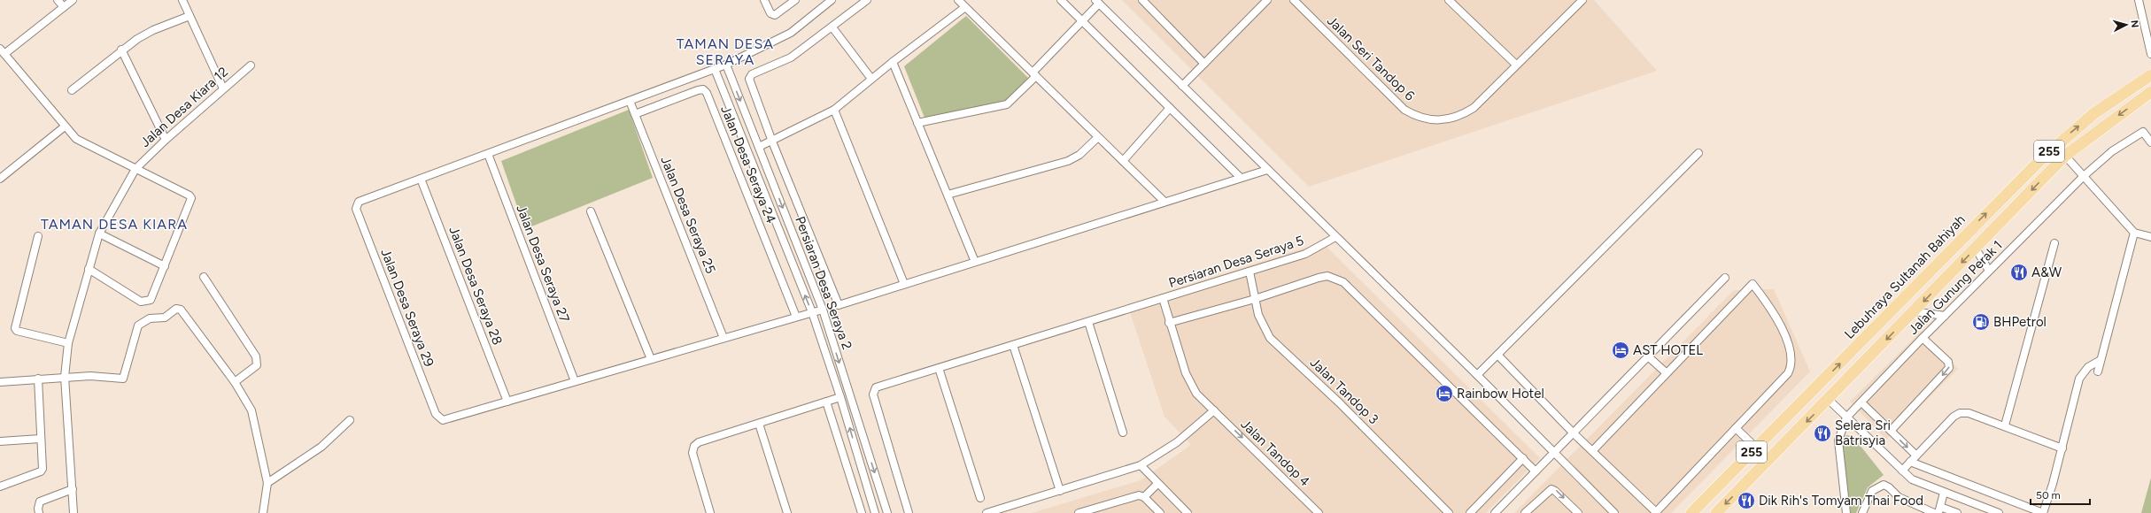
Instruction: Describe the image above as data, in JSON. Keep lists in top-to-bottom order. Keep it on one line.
{"streets":{"main road":["255","Lebuhraya Sultanah Bahiyah"],"street":["Jalan Seri Tandop 6","Jalan Desa Kiara 12","Jalan Desa Seraya 24","Jalan Desa Seraya 25","Persiaran Desa Seraya 5","Jalan Desa Seraya 27","Persiaran Desa Seraya 2","Jalan Desa Seraya 28","Jalan Gunung Perak 1","Jalan Desa Seraya 29","Jalan Tandop 3","Jalan Tandop 4"]},"crossings":[["Jalan Desa Seraya 24","Jalan Desa Seraya 25"],["Persiaran Desa Seraya 5","Jalan Tandop 3"],["Persiaran Desa Seraya 5","Jalan Tandop 4"],["Jalan Desa Seraya 28","Jalan Desa Seraya 29"]],"one_way":["Jalan Tandop 4"],"districts":["TAMAN DESA SERAYA","TAMAN DESA KIARA"],"places":{"restaurant":["A&W","Selera Sri Batrisyia","Dik Rih's Tomyam Thai Food"],"fuel station":["BHPetrol"],"hotel":["AST HOTEL","Rainbow Hotel"]},"scale_bar":"50 m","north":"right"}
